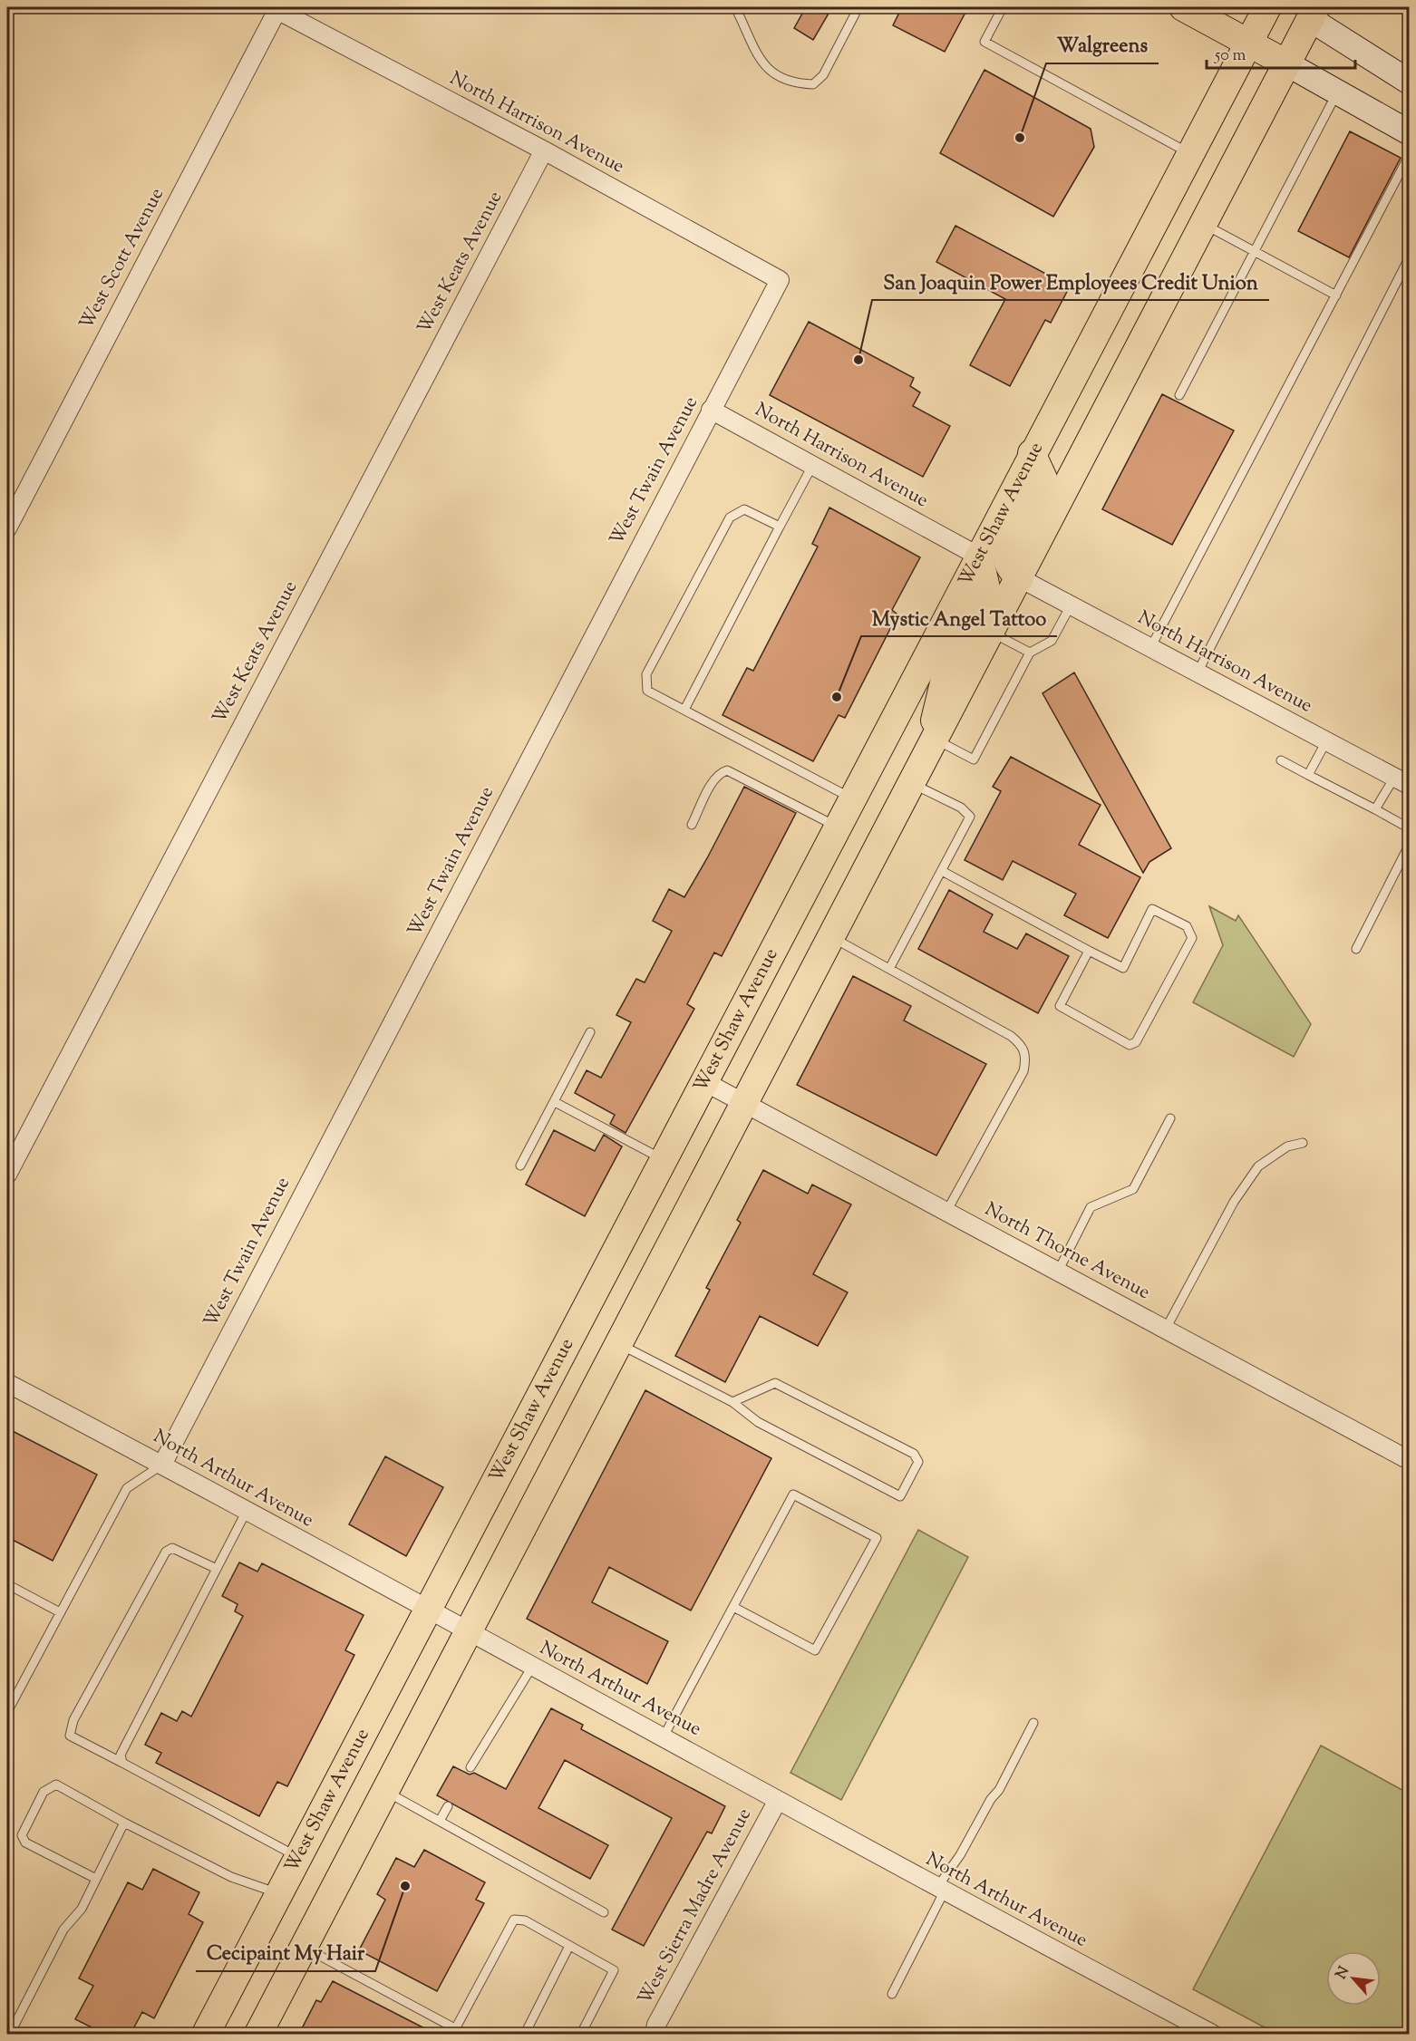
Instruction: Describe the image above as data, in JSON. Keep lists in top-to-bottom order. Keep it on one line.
{"streets":{"main road":["West Shaw Avenue"],"street":["North Harrison Avenue","West Scott Avenue","West Keats Avenue","West Twain Avenue","North Thorne Avenue","North Arthur Avenue","West Sierra Madre Avenue"]},"crossings":[["North Harrison Avenue","West Scott Avenue"],["North Harrison Avenue","West Keats Avenue"],["North Harrison Avenue","West Twain Avenue"],["North Harrison Avenue","West Shaw Avenue"],["West Twain Avenue","North Arthur Avenue"],["West Shaw Avenue","North Thorne Avenue"],["West Shaw Avenue","North Arthur Avenue"],["North Arthur Avenue","West Sierra Madre Avenue"]],"places":["Walgreens","San Joaquin Power Employees Credit Union","Mystic Angel Tattoo","Cecipaint My Hair"],"scale_bar":"50 m","north":"top left"}
